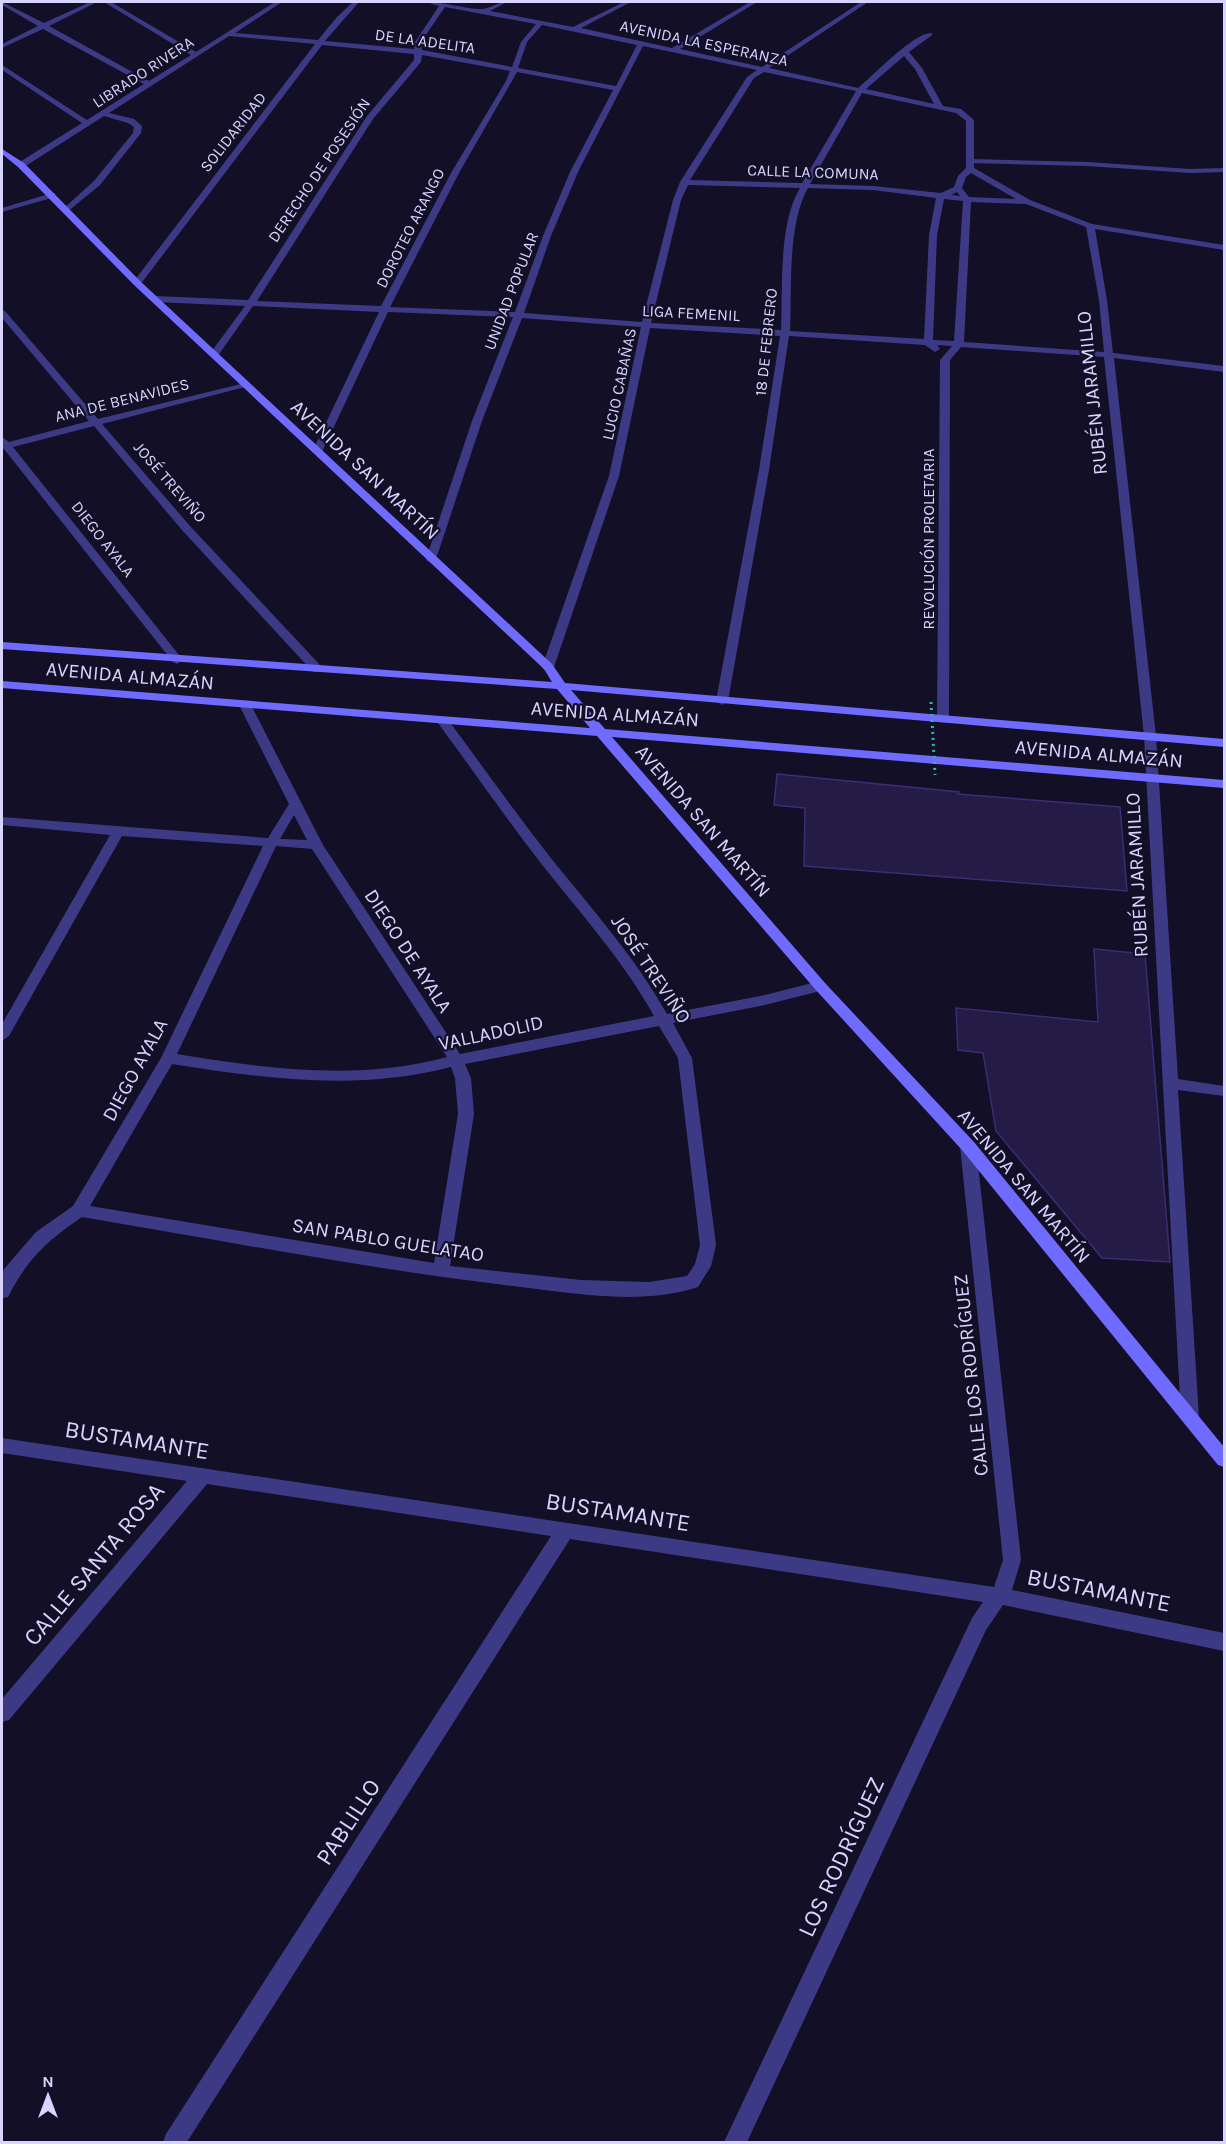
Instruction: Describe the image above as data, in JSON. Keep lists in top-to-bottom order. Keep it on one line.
{"streets":{"street":["DE LA ADELITA","AVENIDA LA ESPERANZA","LIBRADO RIVERA","SOLIDARIDAD","DERECHO DE POSESIÓN","CALLE LA COMUNA","DOROTEO ARANGO","UNIDAD POPULAR","LIGA FEMENIL","18 DE FEBRERO","LUCIO CABAÑAS","RUBÉN JARAMILLO","ANA DE BENAVIDES","AVENIDA SAN MARTÍN","JOSÉ TREVIÑO","DIEGO AYALA","REVOLUCIÓN PROLETARIA","AVENIDA ALMAZÁN","DIEGO DE AYALA","VALLADOLID","SAN PABLO GUELATAO","CALLE LOS RODRÍGUEZ","BUSTAMANTE","CALLE SANTA ROSA","PABLILLO","LOS RODRÍGUEZ"]},"crossings":[["DE LA ADELITA","LIBRADO RIVERA"],["DE LA ADELITA","SOLIDARIDAD"],["DE LA ADELITA","DERECHO DE POSESIÓN"],["DE LA ADELITA","DOROTEO ARANGO"],["DE LA ADELITA","UNIDAD POPULAR"],["AVENIDA LA ESPERANZA","DERECHO DE POSESIÓN"],["AVENIDA LA ESPERANZA","DOROTEO ARANGO"],["AVENIDA LA ESPERANZA","UNIDAD POPULAR"],["AVENIDA LA ESPERANZA","18 DE FEBRERO"],["AVENIDA LA ESPERANZA","LUCIO CABAÑAS"],["LIBRADO RIVERA","AVENIDA SAN MARTÍN"],["SOLIDARIDAD","AVENIDA SAN MARTÍN"],["DERECHO DE POSESIÓN","LIGA FEMENIL"],["DERECHO DE POSESIÓN","AVENIDA SAN MARTÍN"],["CALLE LA COMUNA","18 DE FEBRERO"],["CALLE LA COMUNA","LUCIO CABAÑAS"],["DOROTEO ARANGO","LIGA FEMENIL"],["DOROTEO ARANGO","AVENIDA SAN MARTÍN"],["UNIDAD POPULAR","LIGA FEMENIL"],["UNIDAD POPULAR","AVENIDA SAN MARTÍN"],["LIGA FEMENIL","18 DE FEBRERO"],["LIGA FEMENIL","LUCIO CABAÑAS"],["LIGA FEMENIL","RUBÉN JARAMILLO"],["LIGA FEMENIL","AVENIDA SAN MARTÍN"],["18 DE FEBRERO","AVENIDA ALMAZÁN"],["LUCIO CABAÑAS","AVENIDA SAN MARTÍN"],["RUBÉN JARAMILLO","AVENIDA SAN MARTÍN"],["RUBÉN JARAMILLO","AVENIDA ALMAZÁN"],["ANA DE BENAVIDES","AVENIDA SAN MARTÍN"],["ANA DE BENAVIDES","JOSÉ TREVIÑO"],["ANA DE BENAVIDES","DIEGO AYALA"],["AVENIDA SAN MARTÍN","AVENIDA ALMAZÁN"],["AVENIDA SAN MARTÍN","VALLADOLID"],["AVENIDA SAN MARTÍN","CALLE LOS RODRÍGUEZ"],["JOSÉ TREVIÑO","AVENIDA ALMAZÁN"],["JOSÉ TREVIÑO","VALLADOLID"],["JOSÉ TREVIÑO","SAN PABLO GUELATAO"],["DIEGO AYALA","AVENIDA ALMAZÁN"],["DIEGO AYALA","DIEGO DE AYALA"],["DIEGO AYALA","VALLADOLID"],["DIEGO AYALA","SAN PABLO GUELATAO"],["REVOLUCIÓN PROLETARIA","AVENIDA ALMAZÁN"],["AVENIDA ALMAZÁN","DIEGO DE AYALA"],["DIEGO DE AYALA","VALLADOLID"],["DIEGO DE AYALA","SAN PABLO GUELATAO"],["CALLE LOS RODRÍGUEZ","BUSTAMANTE"],["CALLE LOS RODRÍGUEZ","LOS RODRÍGUEZ"],["BUSTAMANTE","CALLE SANTA ROSA"],["BUSTAMANTE","PABLILLO"],["BUSTAMANTE","LOS RODRÍGUEZ"]],"north":"top"}
